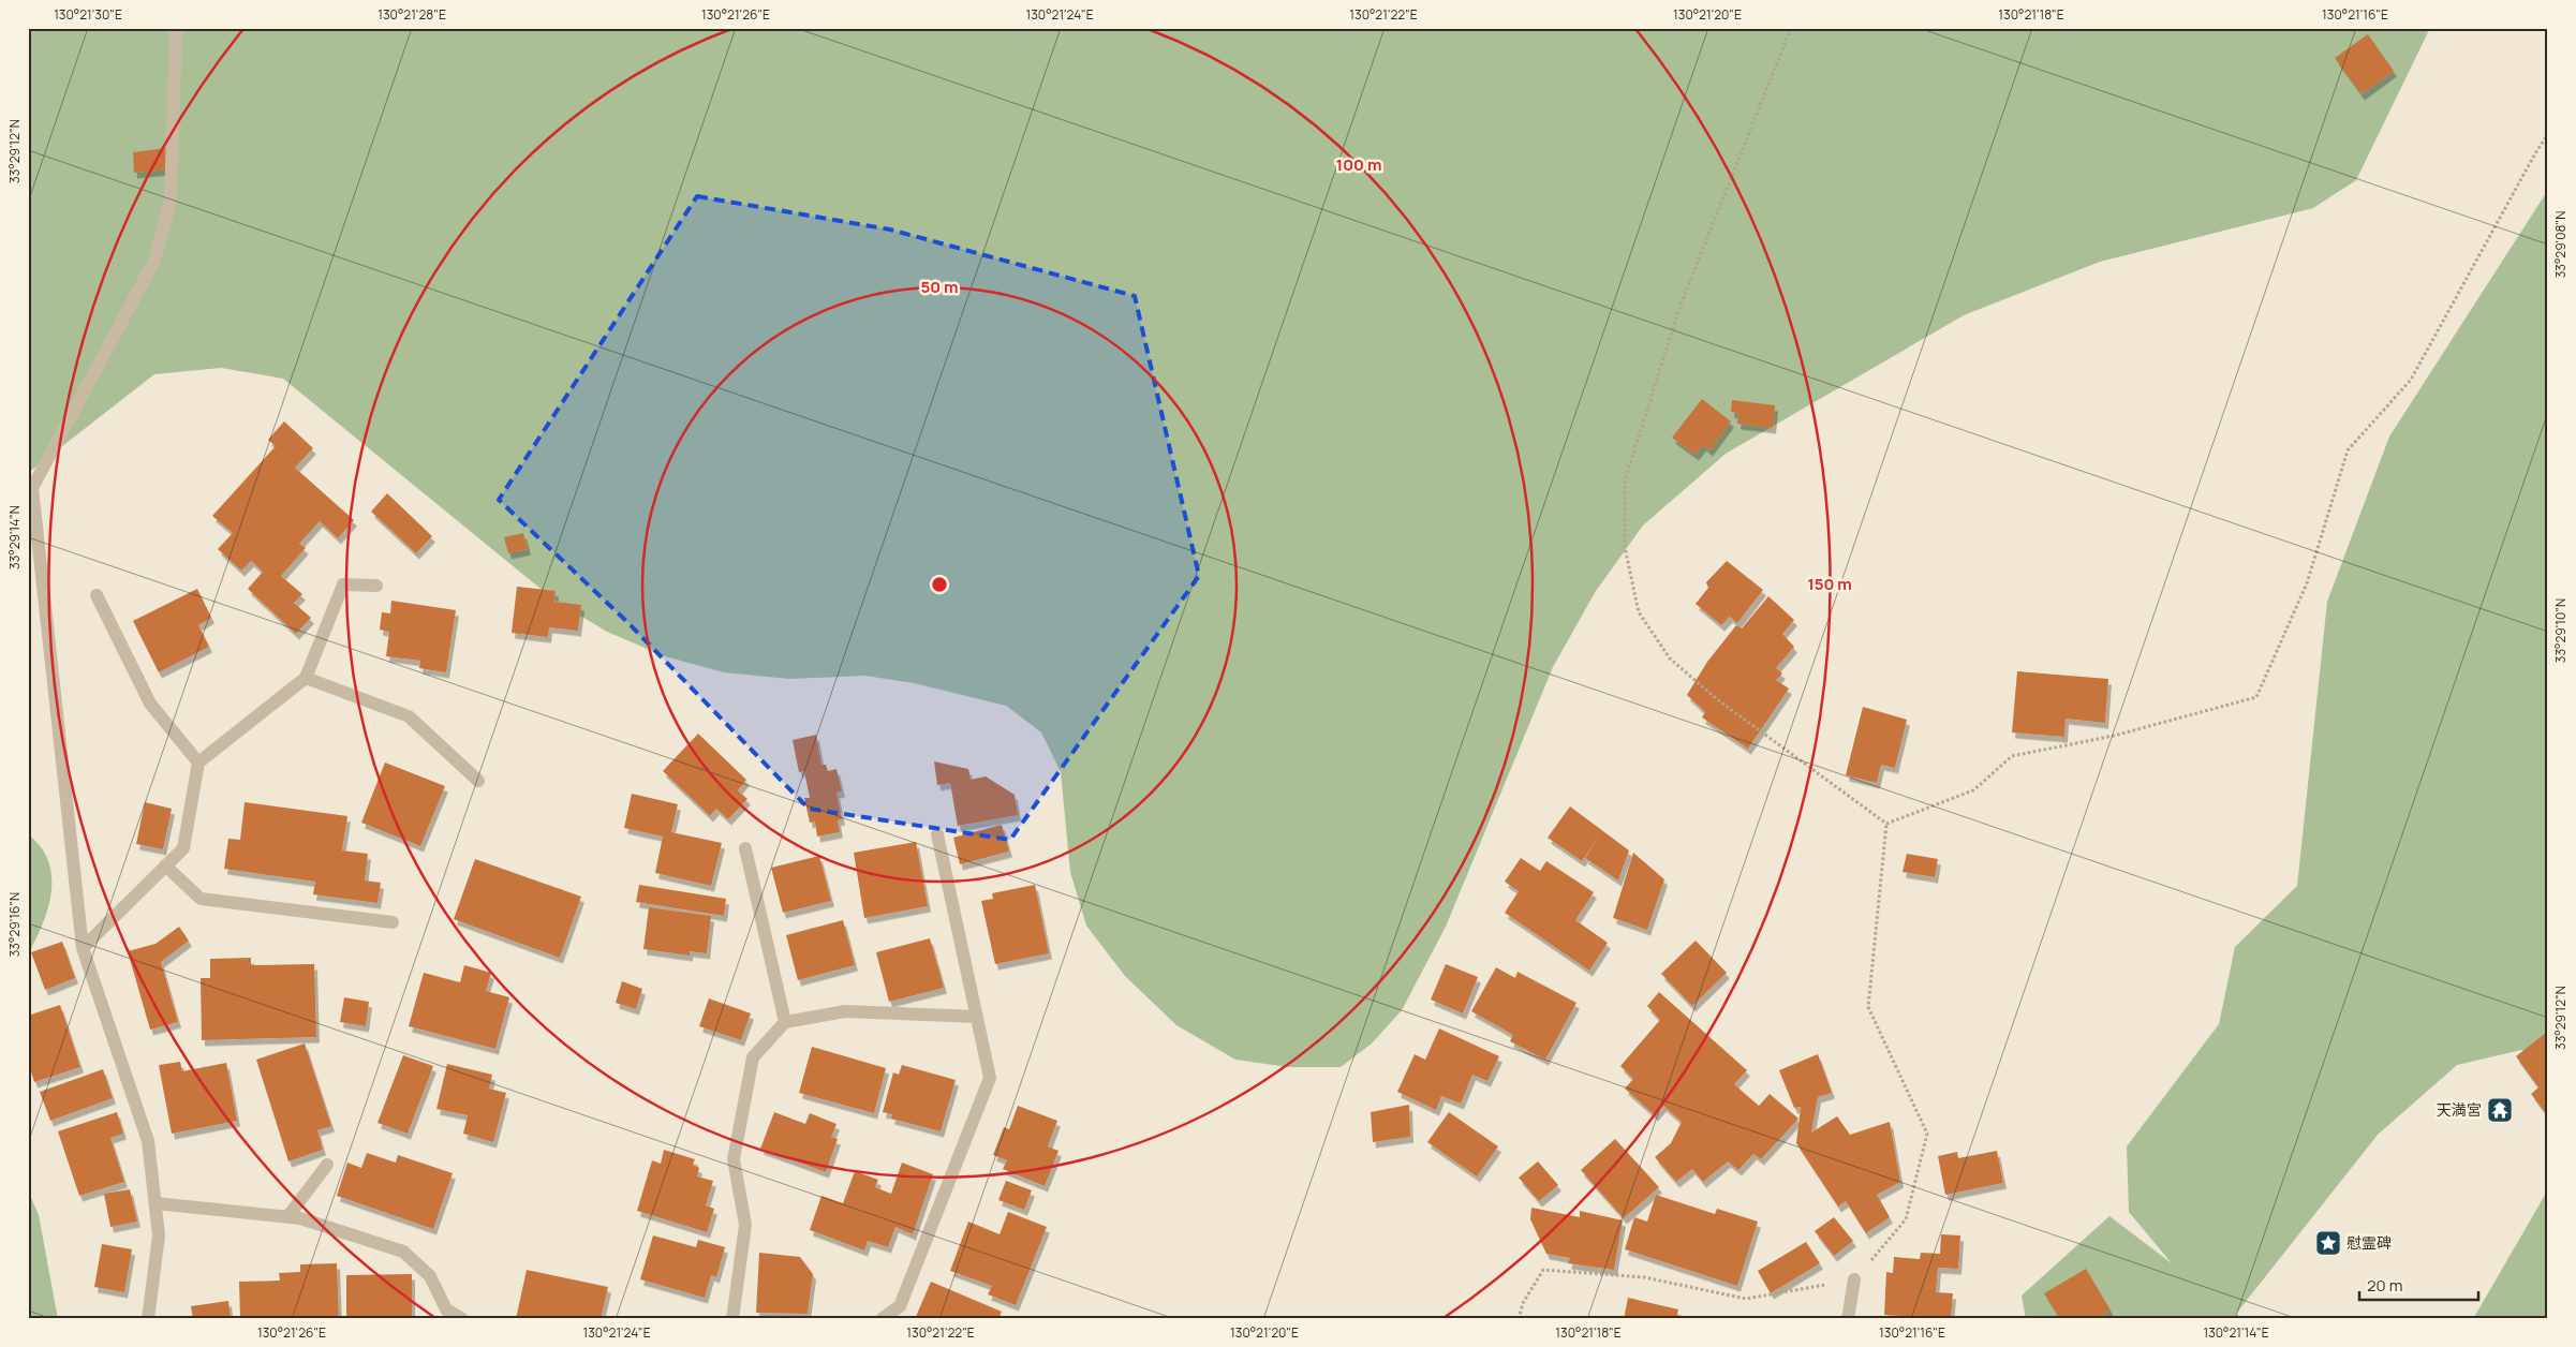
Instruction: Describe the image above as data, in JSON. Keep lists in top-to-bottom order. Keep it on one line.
{"places":{"temple":["天満宮"],"place":["慰霊碑"]},"scale_bar":"20 m","coordinates":["130°21'30\"E","130°21'28\"E","130°21'26\"E","130°21'24\"E","130°21'22\"E","130°21'20\"E","130°21'18\"E","130°21'16\"E","33°29'12\"N","33°29'08\"N","33°29'14\"N","33°29'10\"N","33°29'16\"N","130°21'14\"E"],"rings":["100 m","50 m","150 m"]}
